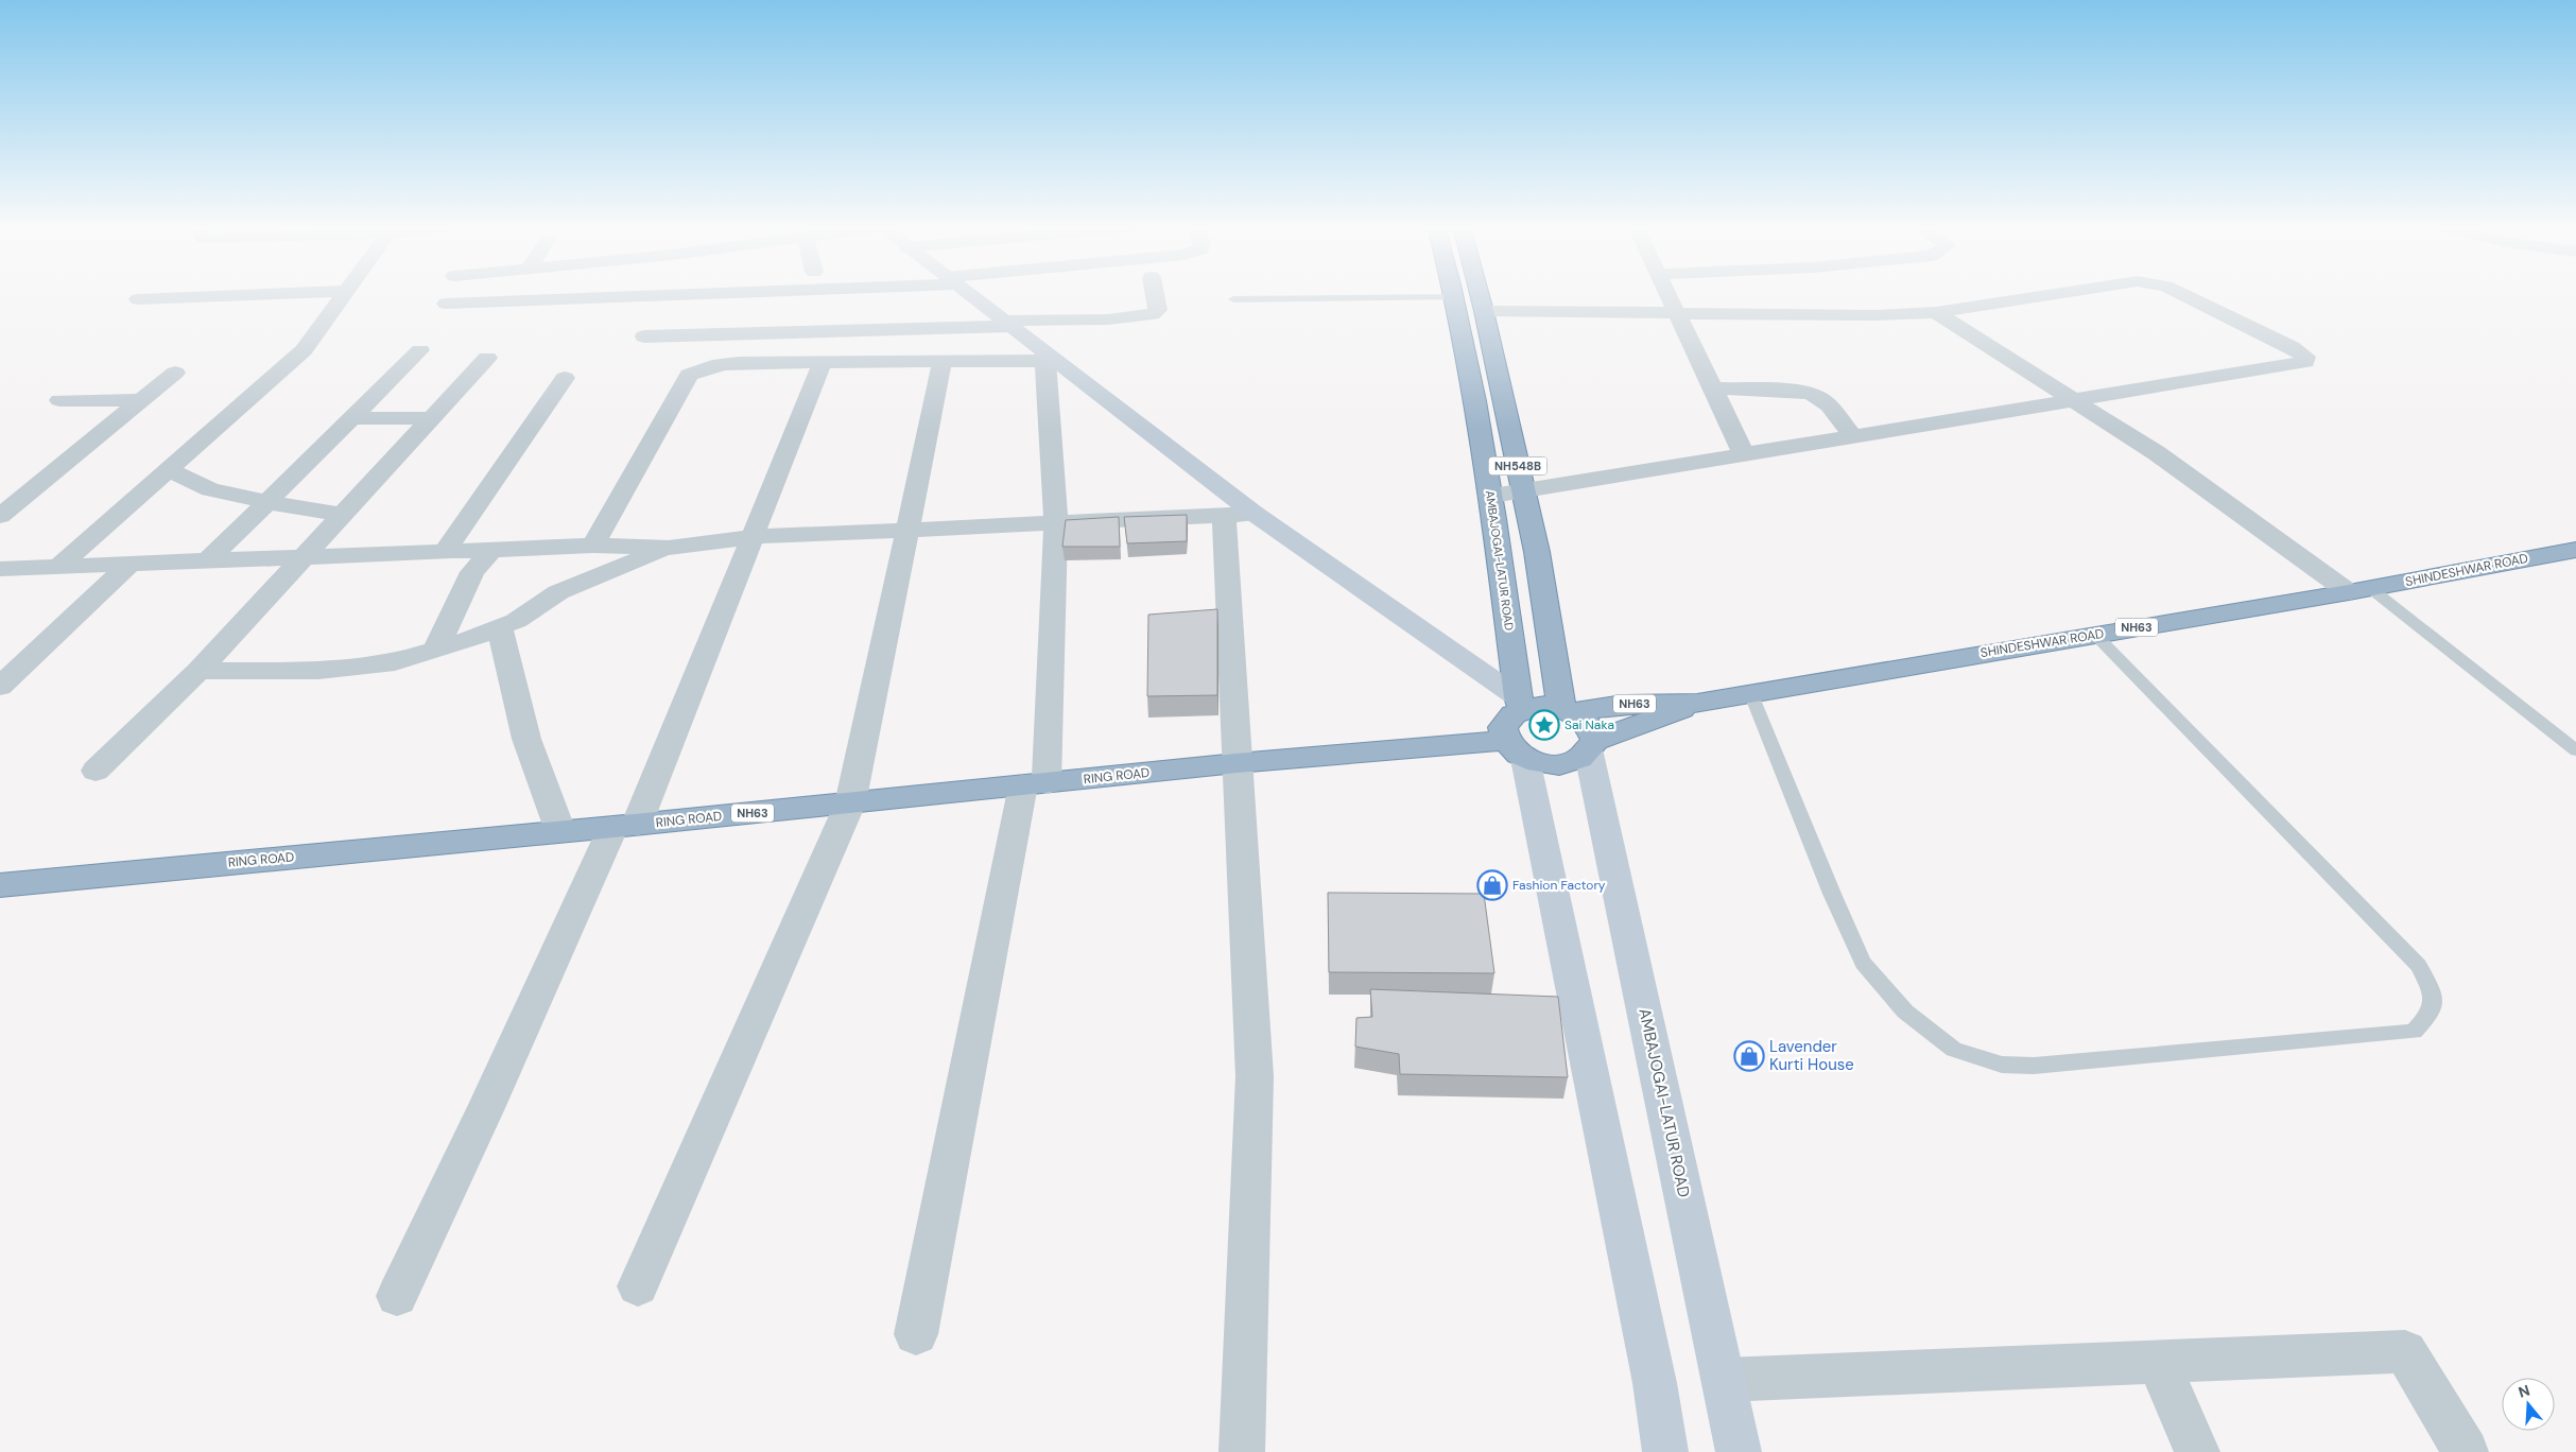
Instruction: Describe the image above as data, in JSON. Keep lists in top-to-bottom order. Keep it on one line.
{"streets":{"highway":["NH548B","AMBAJOGAI-LATUR ROAD","SHINDESHWAR ROAD","NH63","RING ROAD"]},"crossings":[["NH548B","AMBAJOGAI-LATUR ROAD"],["NH548B","SHINDESHWAR ROAD"],["NH548B","RING ROAD"],["AMBAJOGAI-LATUR ROAD","SHINDESHWAR ROAD"],["AMBAJOGAI-LATUR ROAD","RING ROAD"],["SHINDESHWAR ROAD","RING ROAD"]],"places":{"place":["Sai Naka"],"shop":["Fashion Factory","Lavender Kurti House"]},"north":"top"}
